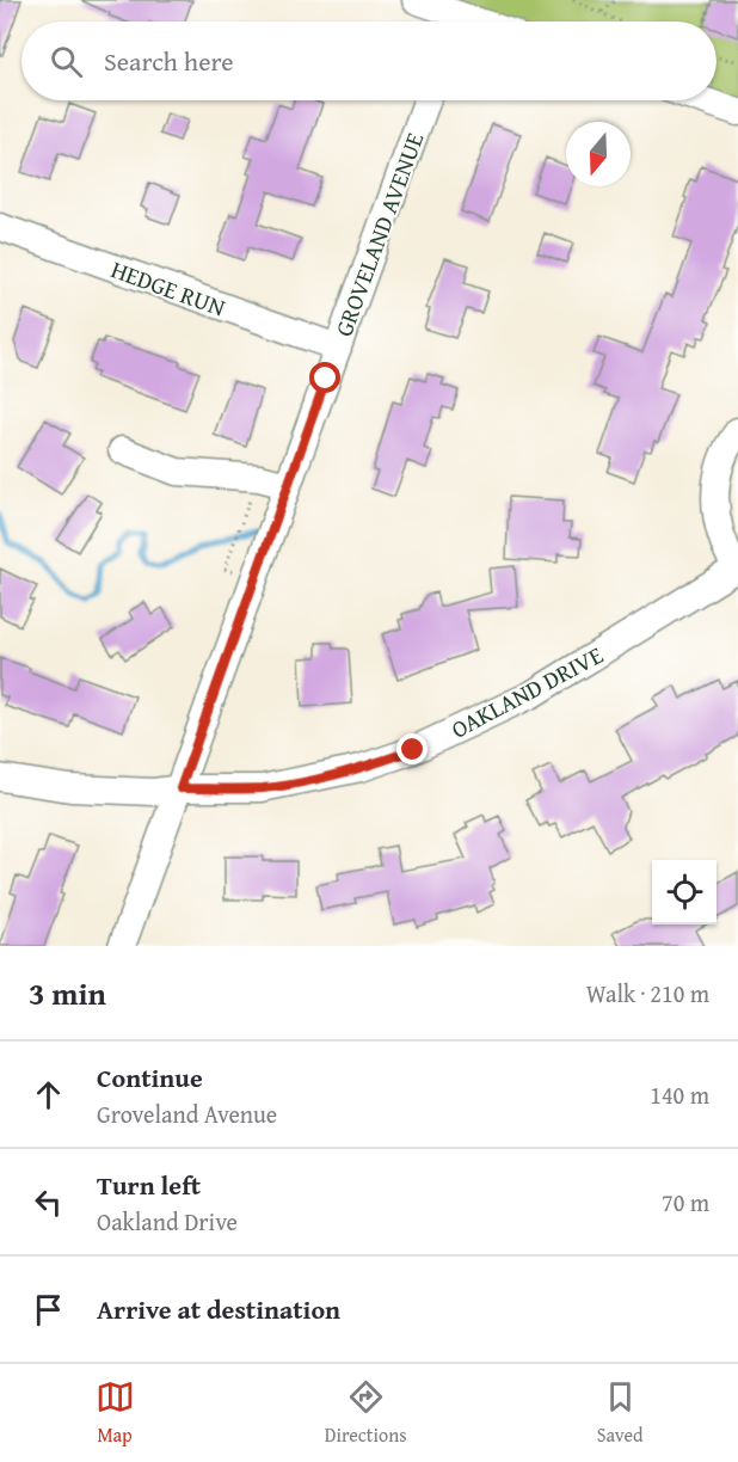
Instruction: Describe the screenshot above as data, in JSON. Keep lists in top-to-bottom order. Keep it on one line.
{"streets":{"street":["GROVELAND AVENUE","HEDGE RUN","OAKLAND DRIVE"]},"crossings":[["GROVELAND AVENUE","HEDGE RUN"],["GROVELAND AVENUE","OAKLAND DRIVE"]],"north":"bottom","page":{"search":"Search here","heading":["3 min","Walk · 210 m"],"list":[["Continue","Groveland Avenue","140 m"],["Turn left","Oakland Drive","70 m"],"Arrive at destination"],"nav":["Map","Directions","Saved"]}}
